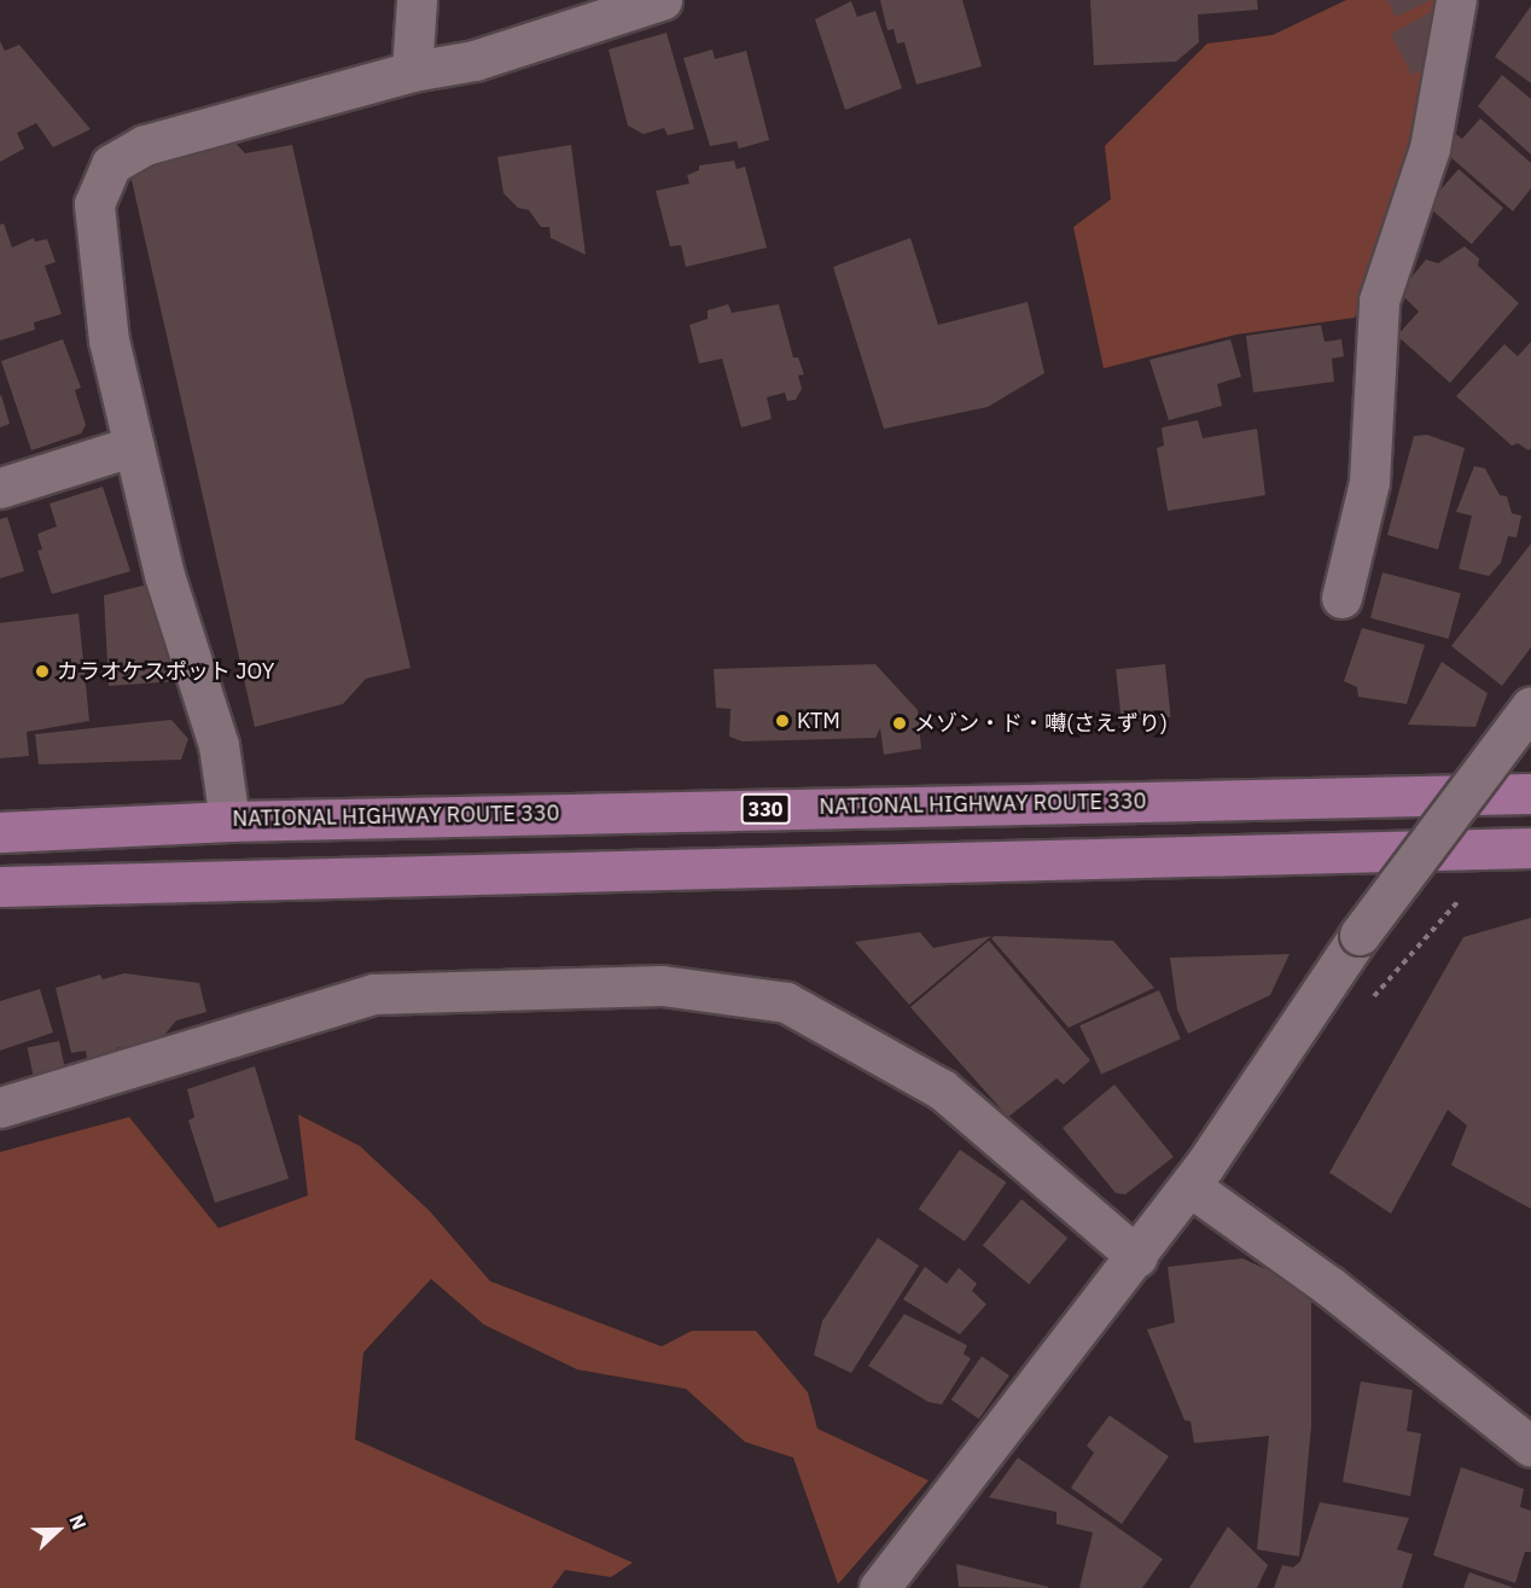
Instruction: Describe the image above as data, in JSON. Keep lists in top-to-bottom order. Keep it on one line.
{"streets":{"highway":["NATIONAL HIGHWAY ROUTE 330","330"]},"places":["カラオケスポット JOY","KTM","メゾン・ド・囀(さえずり)"],"north":"right"}
